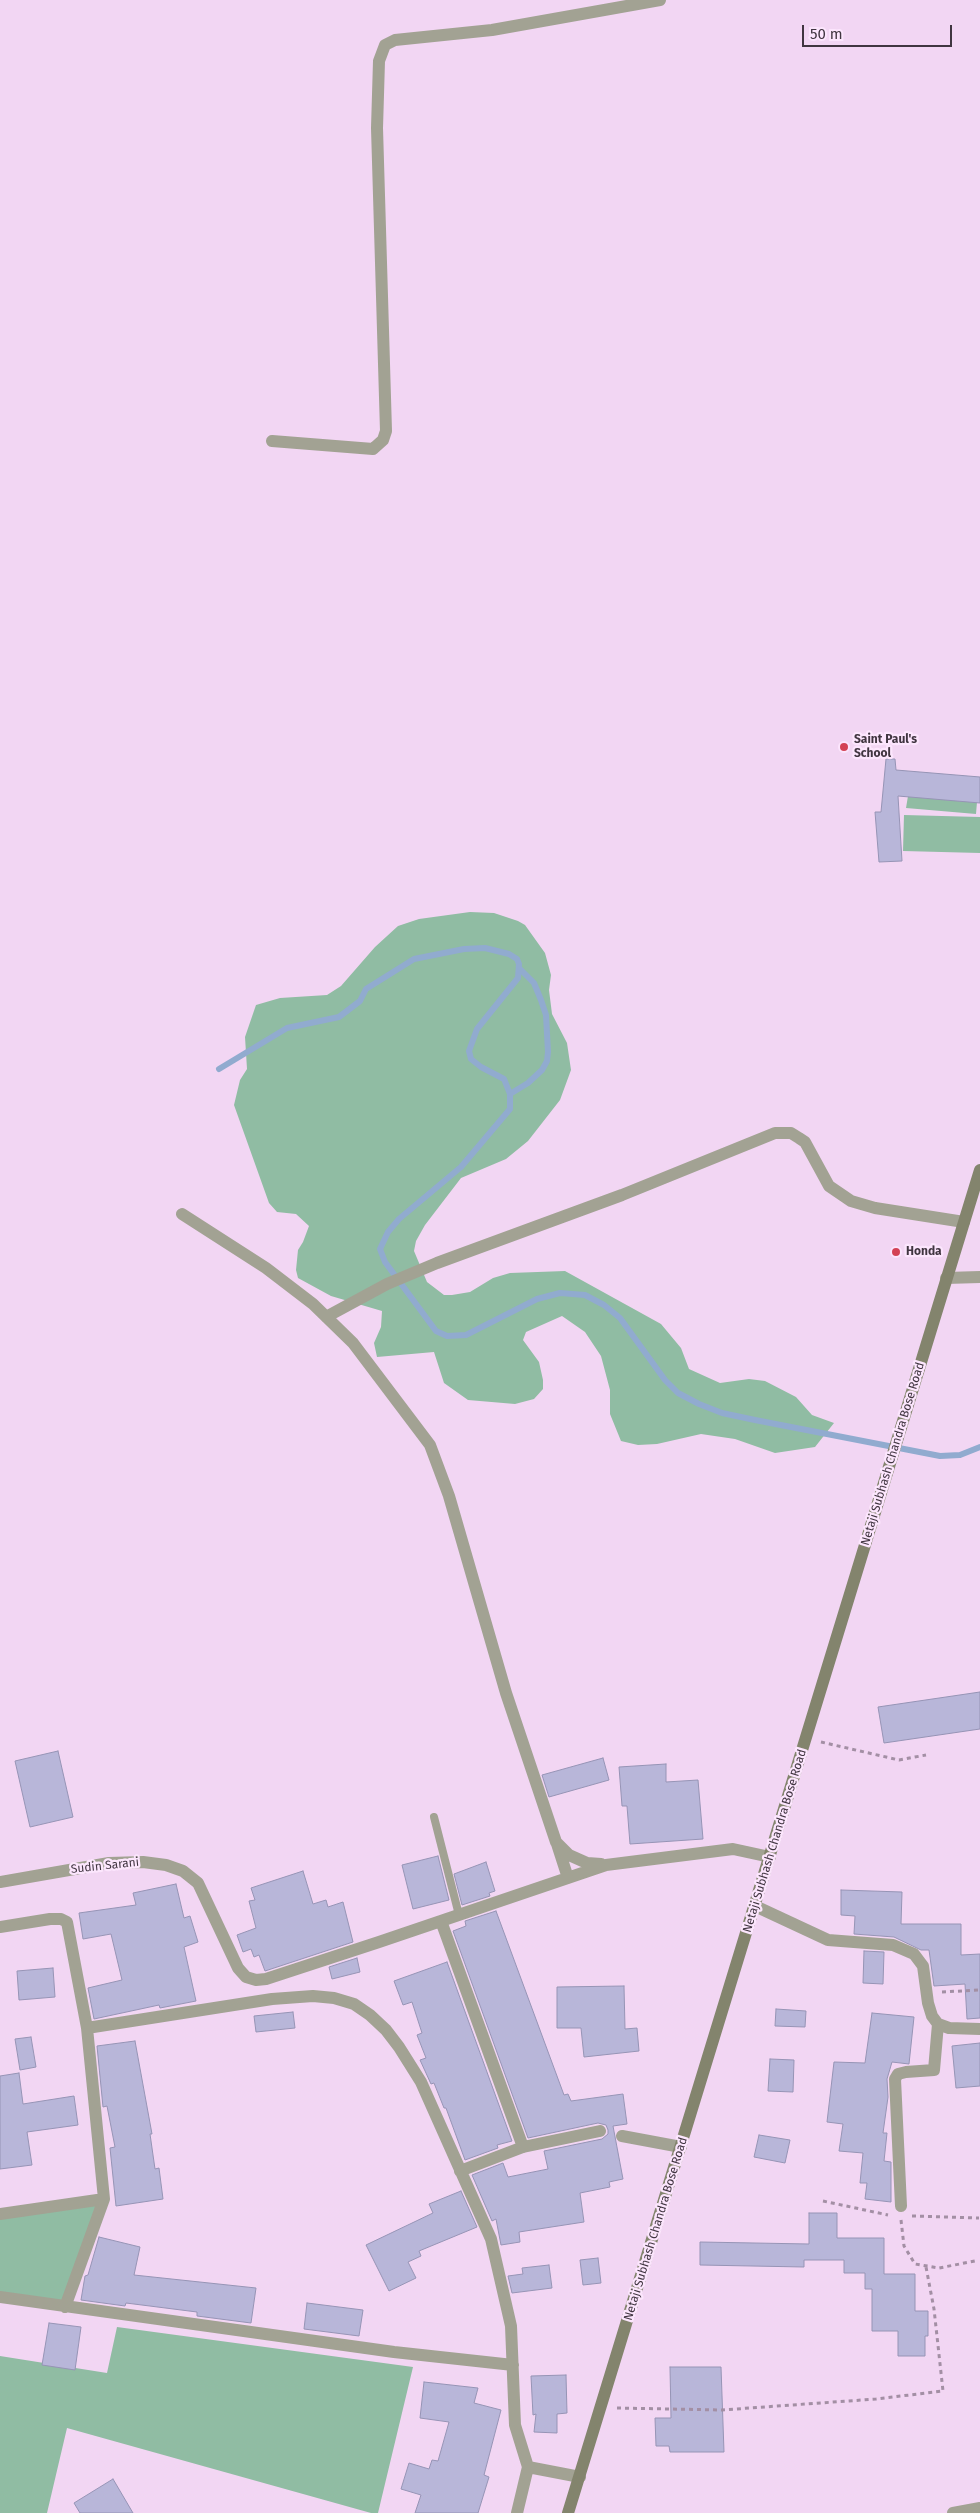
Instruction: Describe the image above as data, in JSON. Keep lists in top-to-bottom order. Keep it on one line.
{"streets":{"street":["Netaji Subhash Chandra Bose Road","Sudin Sarani"]},"places":["Saint Paul's School","Honda"],"scale_bar":"50 m"}
